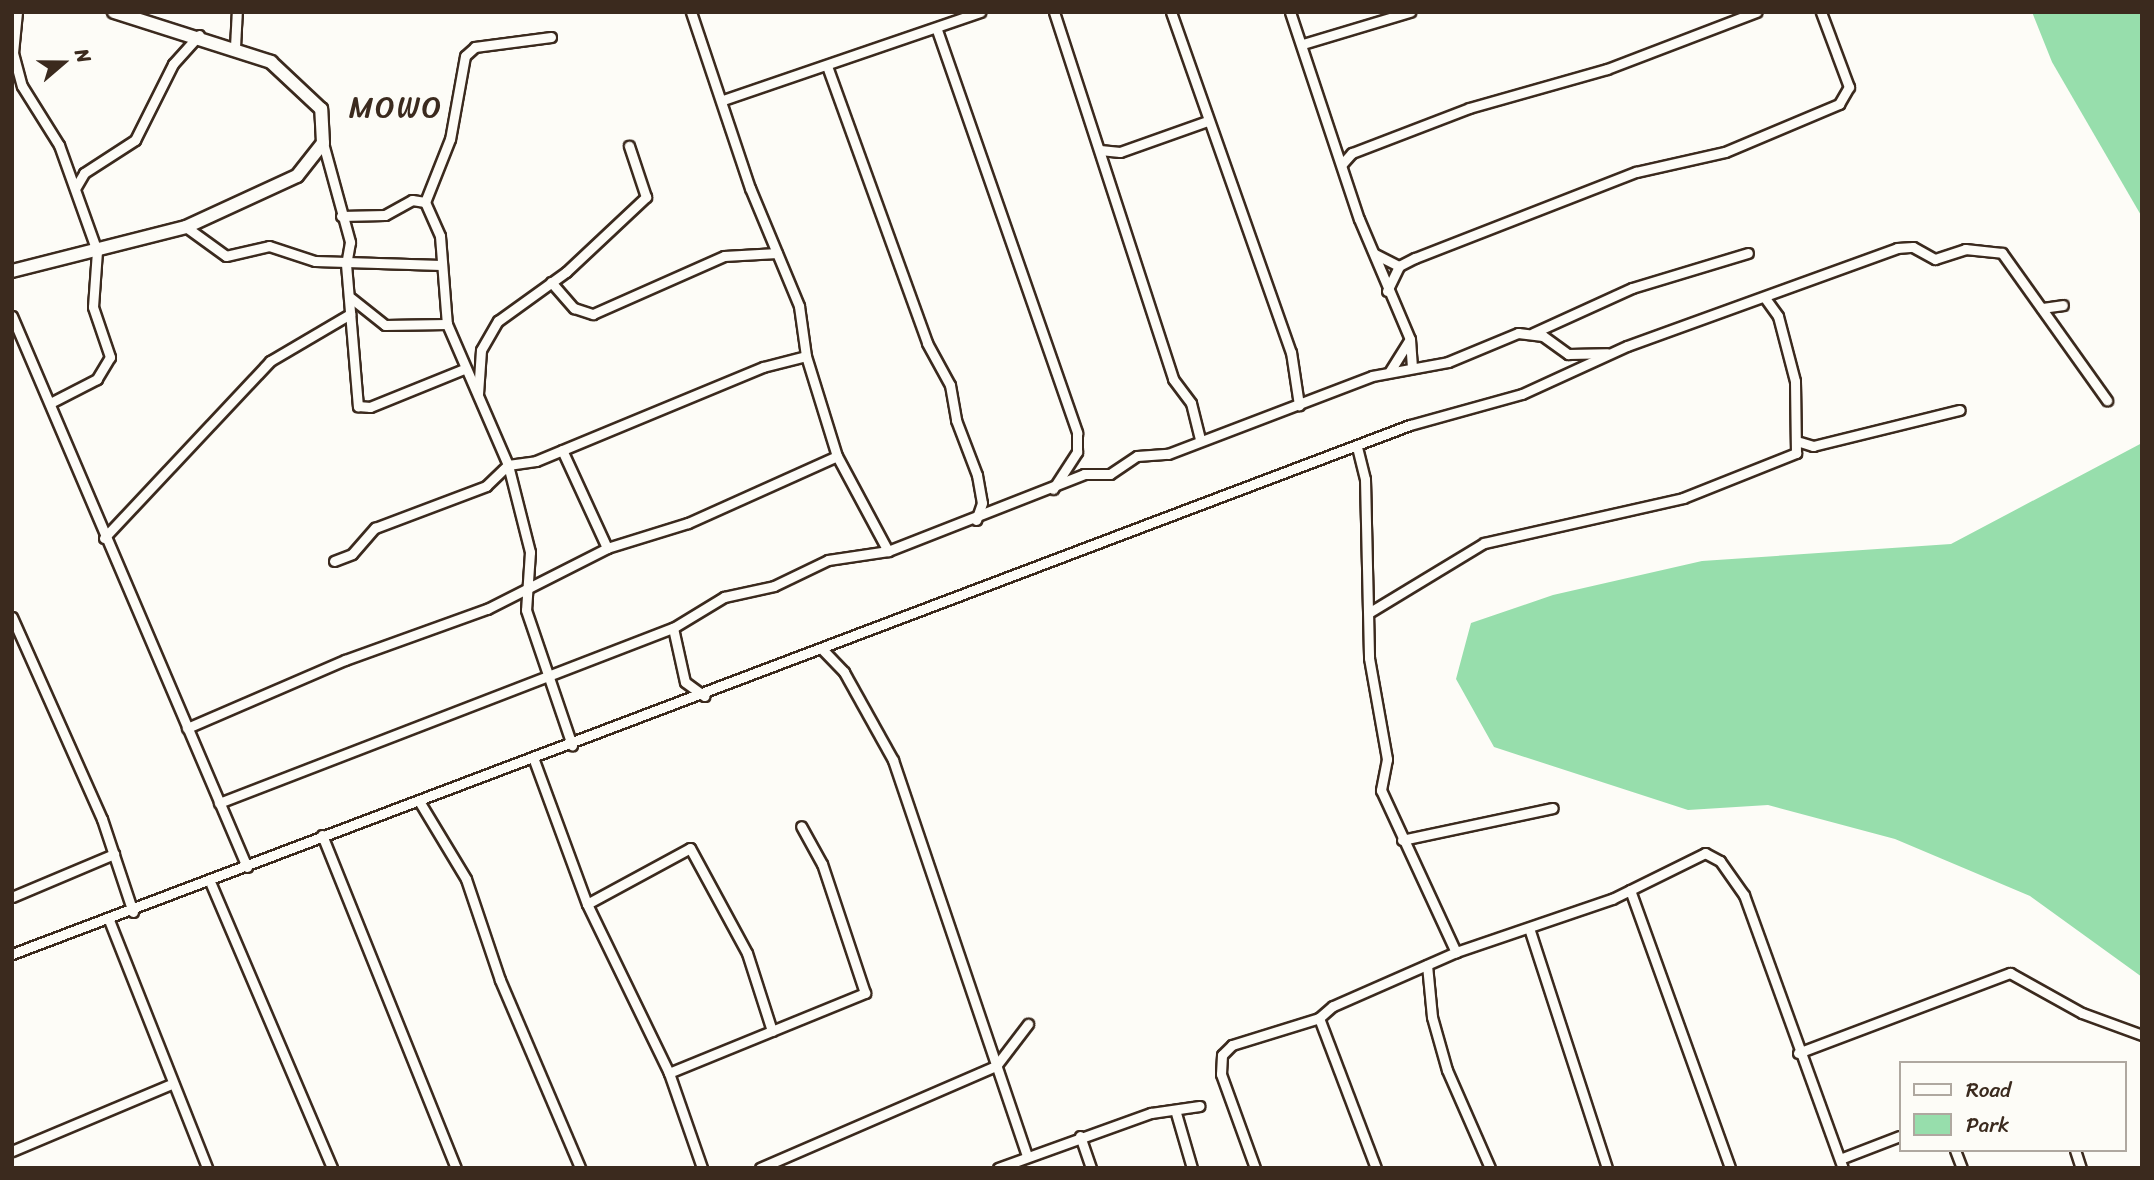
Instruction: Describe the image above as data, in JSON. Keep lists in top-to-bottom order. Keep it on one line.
{"districts":["MOWO"],"legend":["Road","Park"],"north":"right"}
